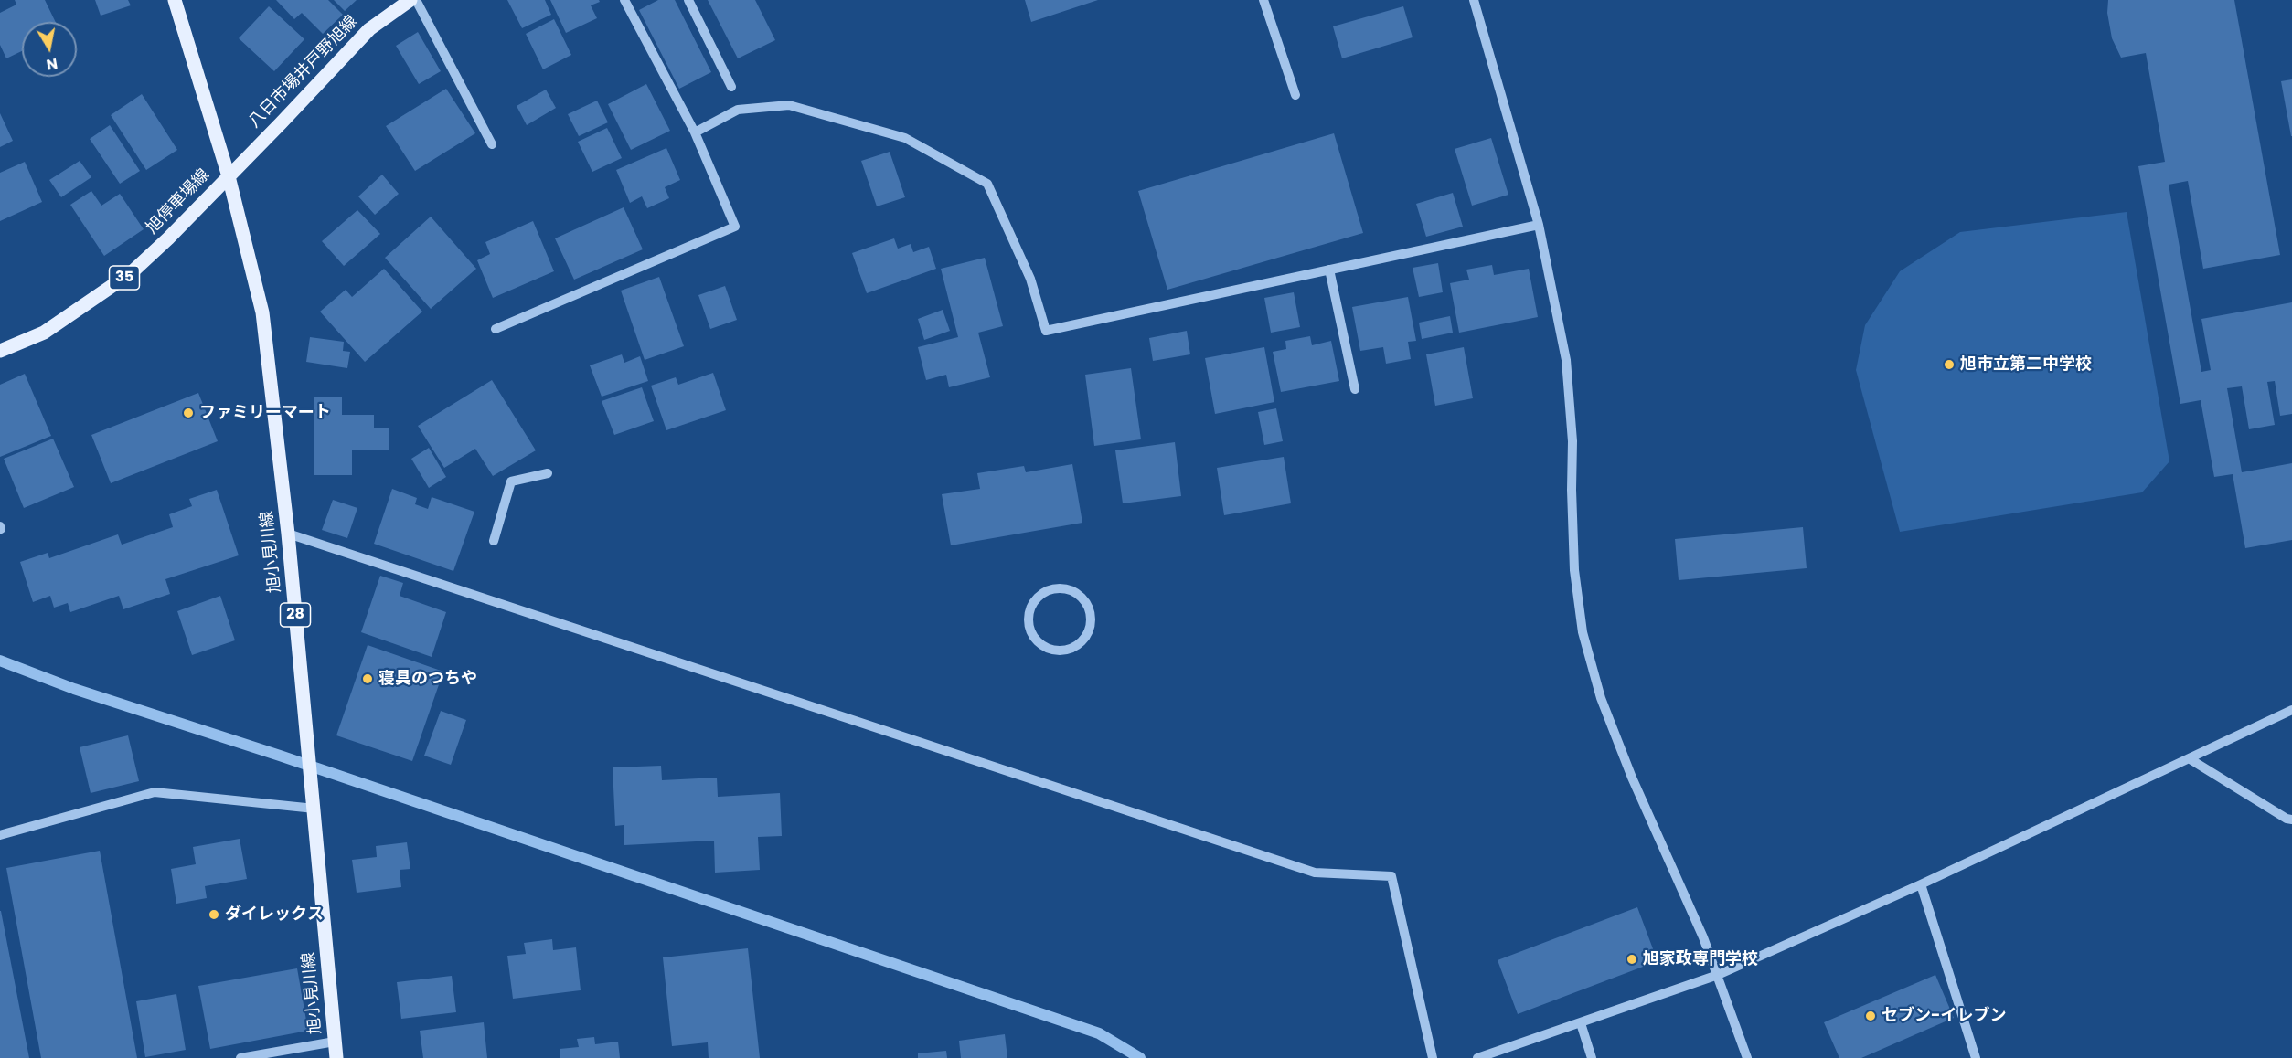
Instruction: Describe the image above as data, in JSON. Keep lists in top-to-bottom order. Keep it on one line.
{"streets":{"main road":["八日市場井戸野旭線","旭停車場線","35","旭小見川線","28"]},"crossings":[["八日市場井戸野旭線","旭停車場線"],["八日市場井戸野旭線","旭小見川線"],["旭停車場線","旭小見川線"]],"places":["旭市立第二中学校","ファミリーマート","寝具のつちや","ダイレックス","旭家政専門学校","セブン-イレブン"],"north":"bottom"}
